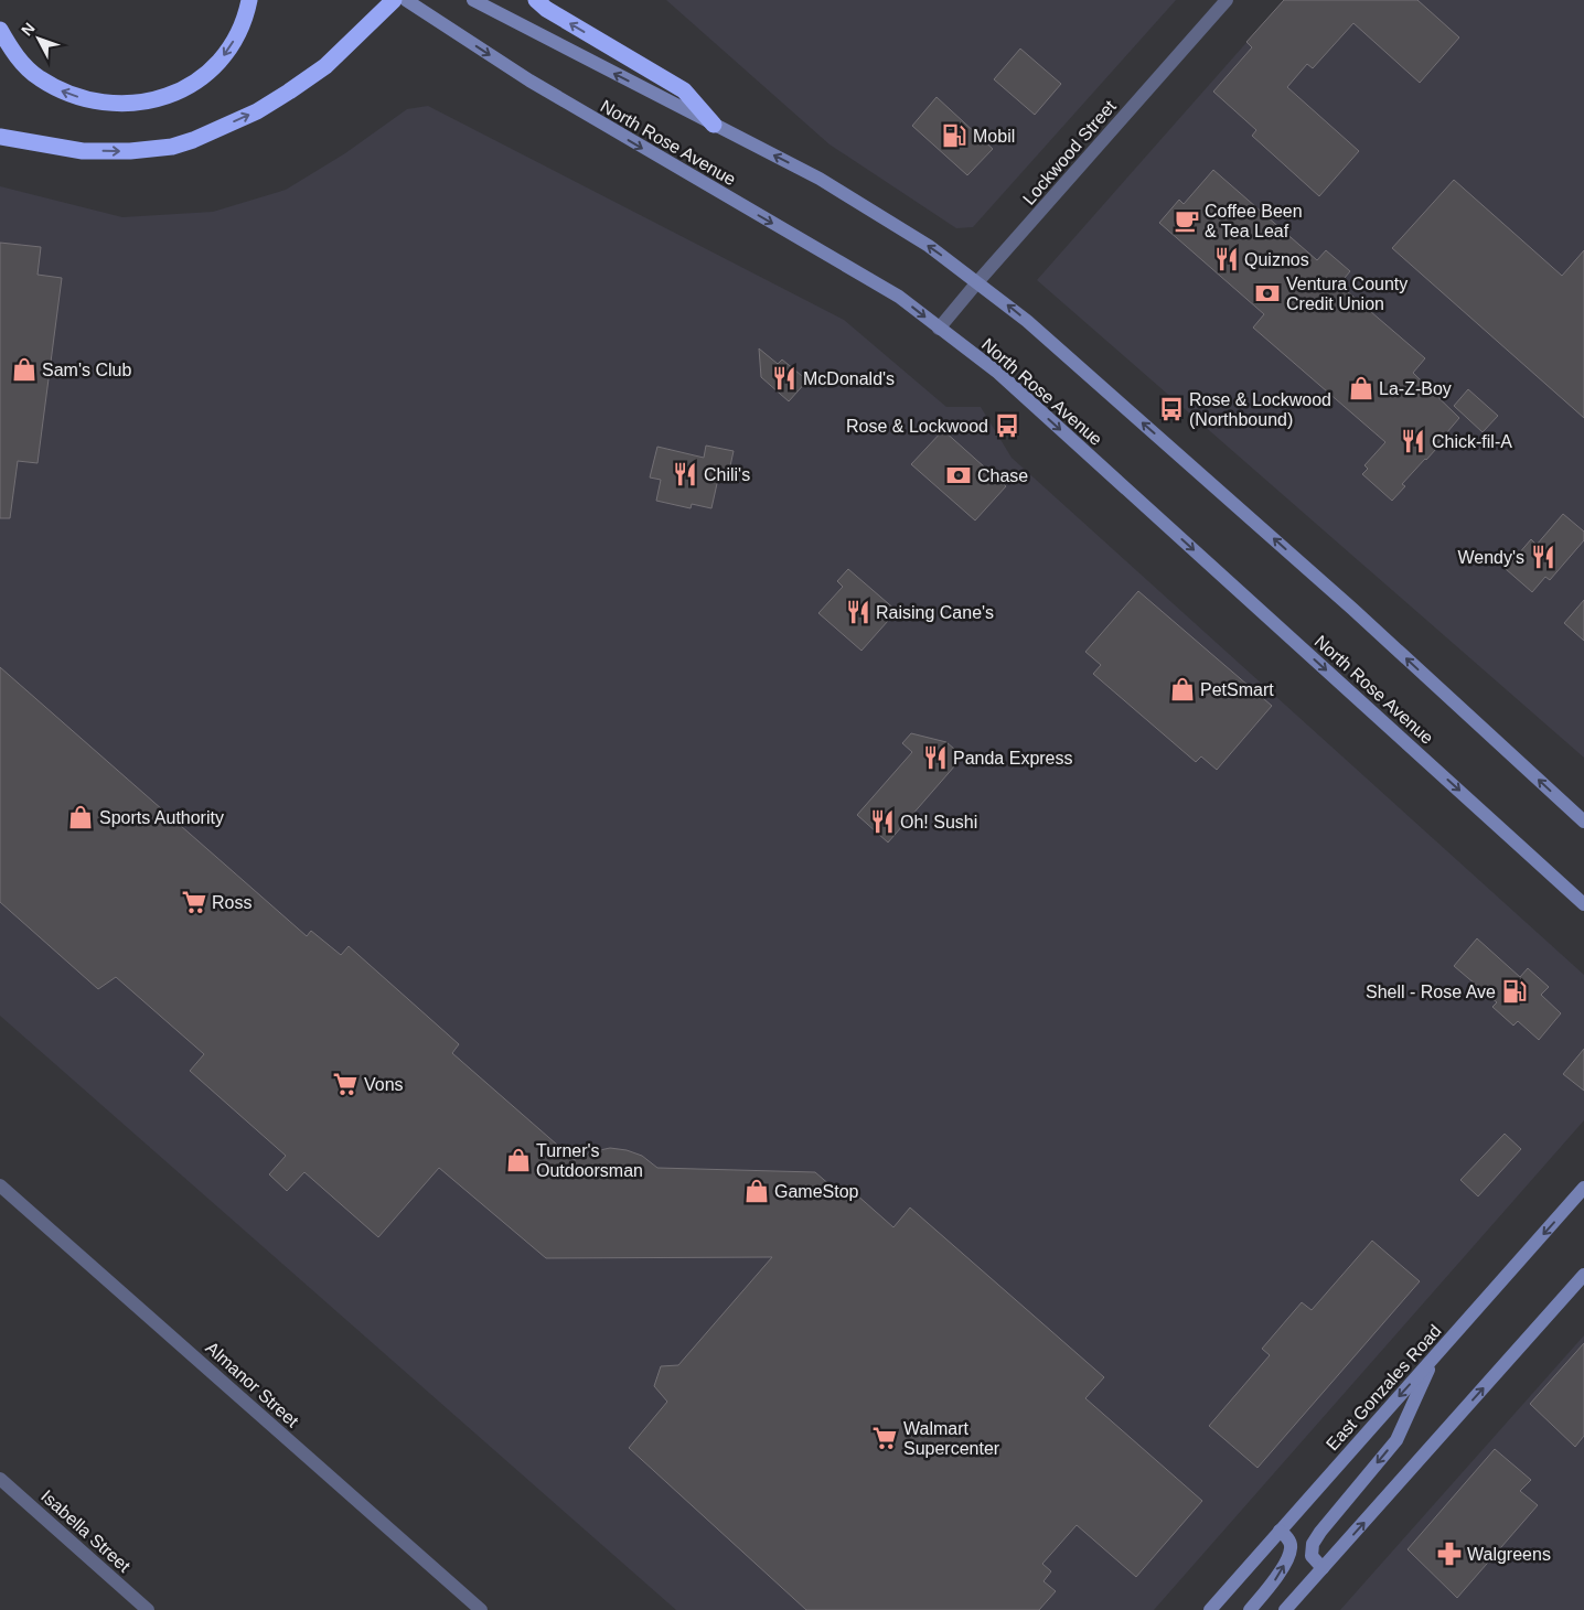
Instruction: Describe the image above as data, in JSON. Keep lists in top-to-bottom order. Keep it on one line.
{"streets":{"main road":["North Rose Avenue","East Gonzales Road"],"street":["Lockwood Street","Almanor Street","Isabella Street"]},"crossings":[["North Rose Avenue","Lockwood Street"]],"places":{"fuel station":["Mobil","Shell - Rose Ave"],"cafe":["Coffee Been & Tea Leaf"],"restaurant":["Quiznos","McDonald's","Chick-fil-A","Chili's","Wendy's","Raising Cane's","Panda Express","Oh! Sushi"],"bank":["Ventura County Credit Union","Chase"],"shop":["Sam's Club","La-Z-Boy","PetSmart","Sports Authority","Turner's Outdoorsman","GameStop"],"bus stop":["Rose & Lockwood (Northbound)","Rose & Lockwood"],"supermarket":["Ross","Vons","Walmart Supercenter"],"pharmacy":["Walgreens"]},"north":"top left"}
